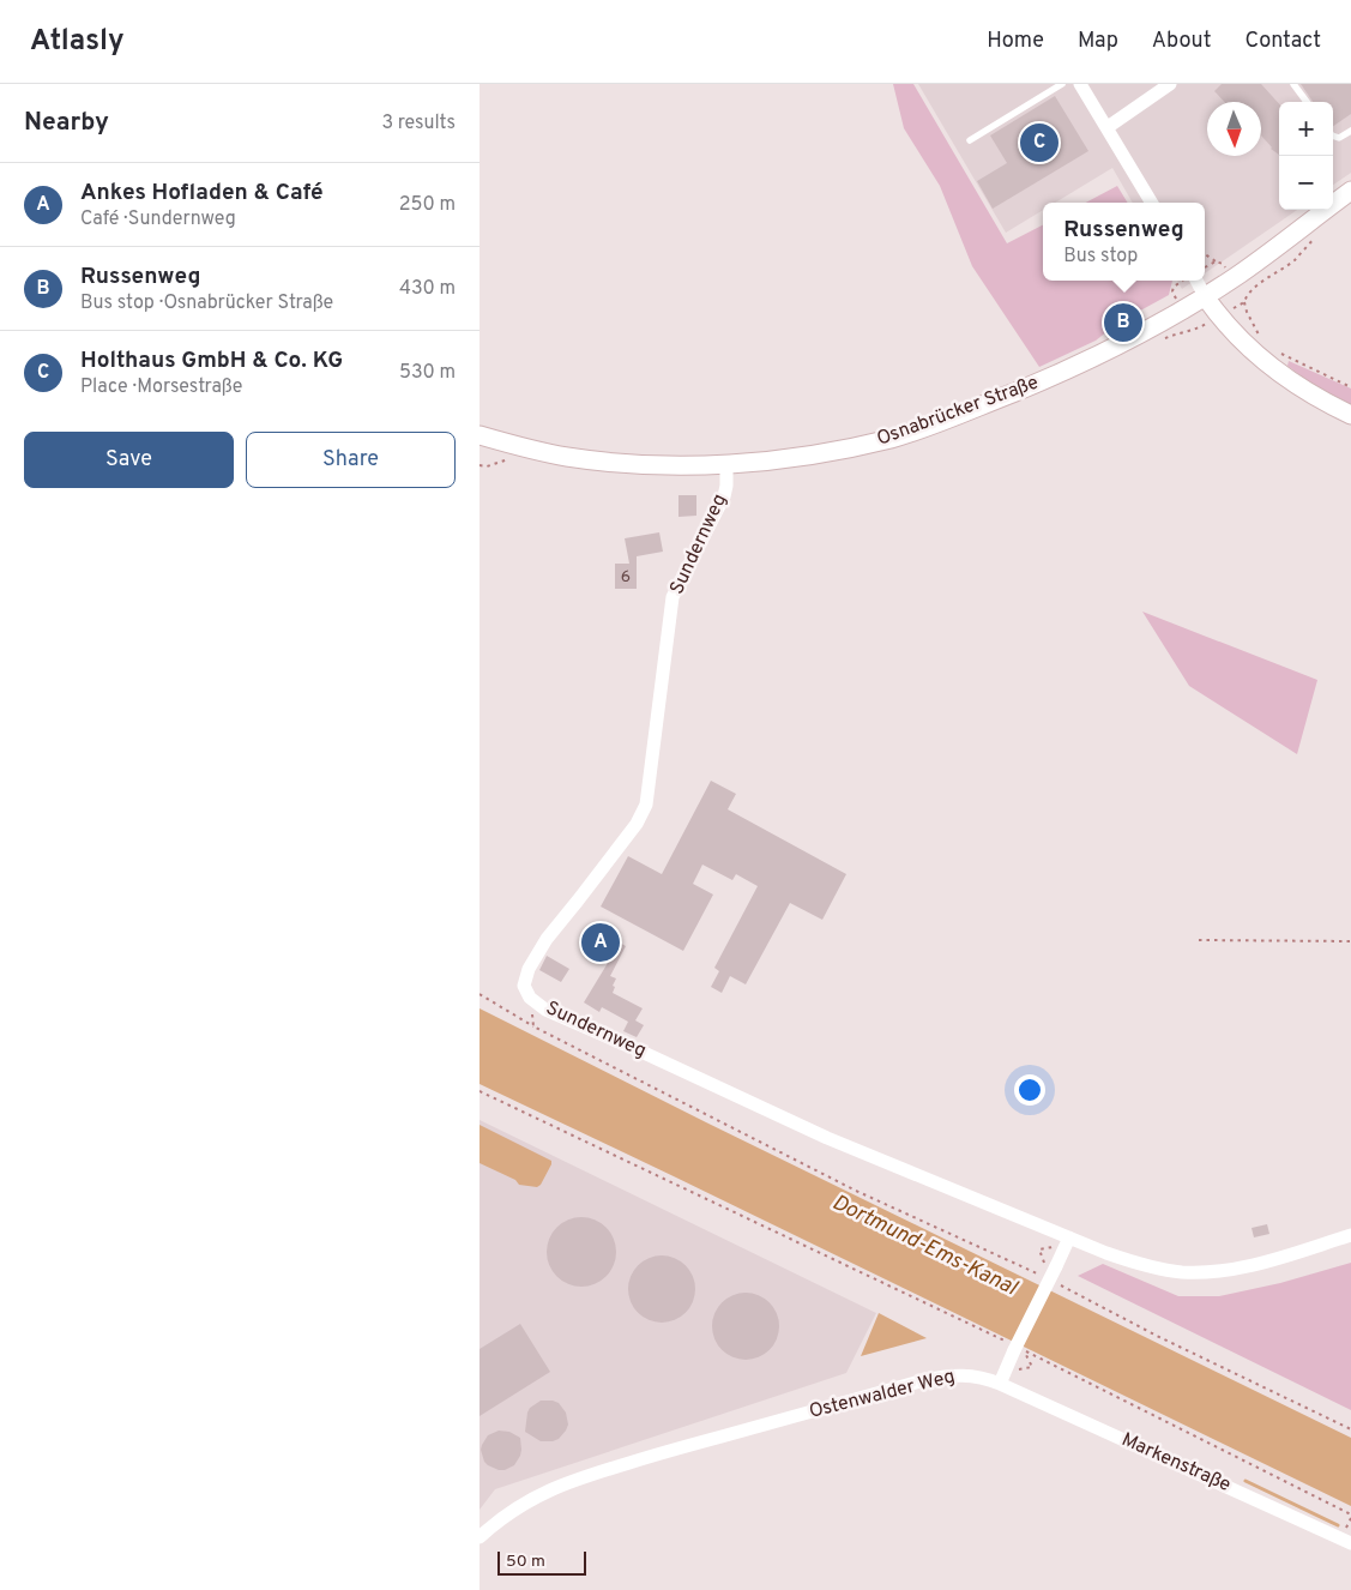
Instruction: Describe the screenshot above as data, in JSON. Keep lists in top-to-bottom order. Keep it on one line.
{"streets":{"main road":["Osnabrücker Straße"],"street":["Sundernweg","Ostenwalder Weg","Markenstraße"]},"crossings":[["Osnabrücker Straße","Sundernweg"],["Ostenwalder Weg","Markenstraße"]],"water":["Dortmund-Ems-Kanal"],"house_numbers":["6"],"scale_bar":"50 m","north":"bottom","page":{"header":"Atlasly","nav":["Home","Map","About","Contact"],"heading":["Nearby","3 results"],"map_buttons":["+","−"],"pins":["C","B","A"],"list":[{"mark":"A","name":"Ankes Hofladen & Café","note":"Café · Sundernweg","value":"250 m"},{"mark":"B","name":"Russenweg","note":"Bus stop · Osnabrücker Straße","value":"430 m"},{"mark":"C","name":"Holthaus GmbH & Co. KG","note":"Place · Morsestraße","value":"530 m"}],"popup":["Russenweg","Bus stop"],"buttons":["Save","Share"],"scale":"50 m"}}
